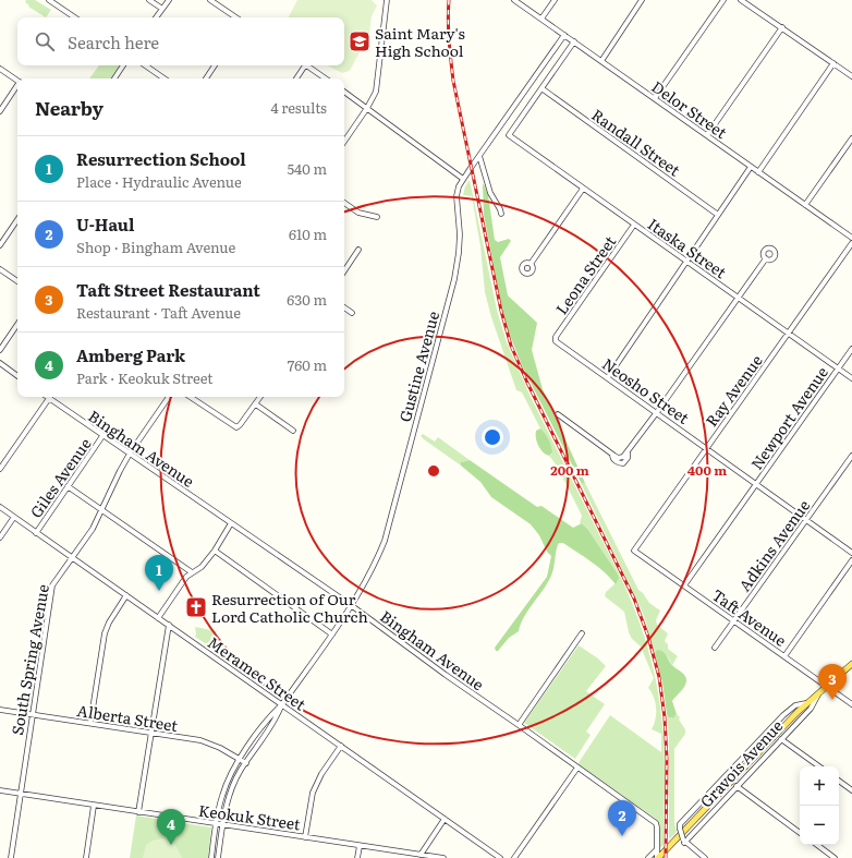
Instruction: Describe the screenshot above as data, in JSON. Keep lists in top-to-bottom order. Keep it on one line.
{"streets":{"main road":["Gravois Avenue"],"street":["Delor Street","Randall Street","Itaska Street","Leona Street","Gustine Avenue","Neosho Street","Ray Avenue","Newport Avenue","Bingham Avenue","Giles Avenue","Adkins Avenue","Taft Avenue","South Spring Avenue","Meramec Street","Alberta Street","Keokuk Street"]},"crossings":[["Delor Street","Gustine Avenue"],["Randall Street","Itaska Street"],["Itaska Street","Leona Street"],["Itaska Street","Ray Avenue"],["Itaska Street","Newport Avenue"],["Leona Street","Neosho Street"],["Gustine Avenue","Bingham Avenue"],["Gustine Avenue","Meramec Street"],["Gustine Avenue","Alberta Street"],["Gustine Avenue","Keokuk Street"],["Neosho Street","Ray Avenue"],["Neosho Street","Newport Avenue"],["Neosho Street","Adkins Avenue"],["Ray Avenue","Taft Avenue"],["Newport Avenue","Taft Avenue"],["Bingham Avenue","Giles Avenue"],["Bingham Avenue","South Spring Avenue"],["Bingham Avenue","Gravois Avenue"],["Giles Avenue","Meramec Street"],["Adkins Avenue","Taft Avenue"],["Taft Avenue","Gravois Avenue"],["South Spring Avenue","Meramec Street"],["South Spring Avenue","Alberta Street"],["South Spring Avenue","Keokuk Street"]],"places":{"school or university":["Saint Mary's High School"],"church":["Resurrection of Our Lord Catholic Church"]},"page":{"search":"Search here","heading":["Nearby","4 results"],"list":[{"mark":"1","name":"Resurrection School","note":"Place · Hydraulic Avenue","value":"540 m"},{"mark":"2","name":"U-Haul","note":"Shop · Bingham Avenue","value":"610 m"},{"mark":"3","name":"Taft Street Restaurant","note":"Restaurant · Taft Avenue","value":"630 m"},{"mark":"4","name":"Amberg Park","note":"Park · Keokuk Street","value":"760 m"}],"pins":["1","3","2","4"],"map_buttons":["+","−"]},"rings":["200 m","400 m"]}
